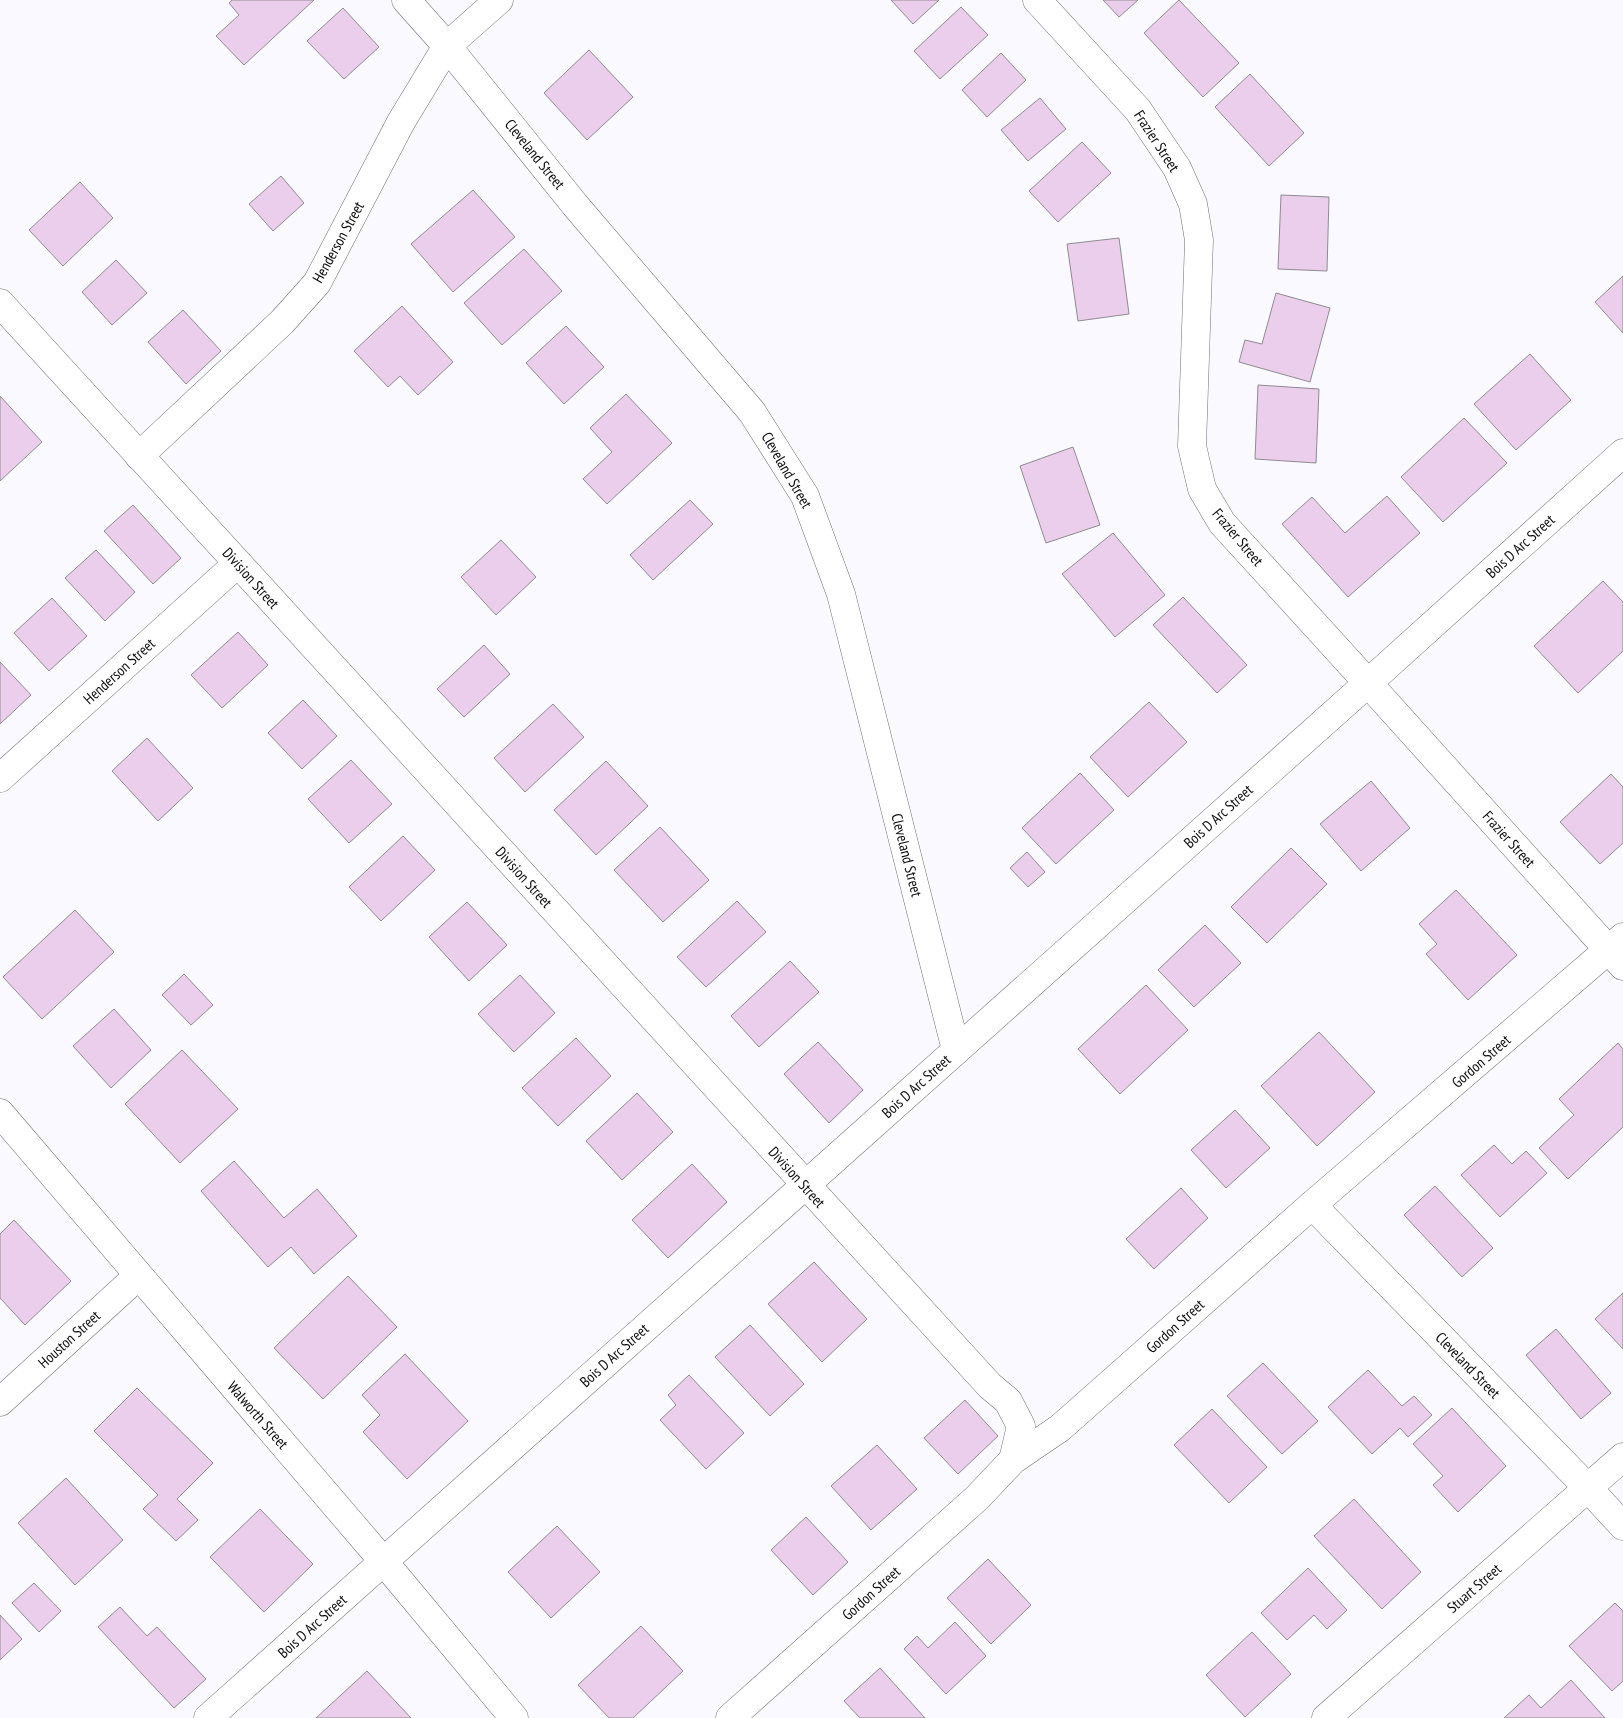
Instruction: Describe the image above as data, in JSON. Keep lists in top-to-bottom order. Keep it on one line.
{"streets":{"street":["Frazier Street","Cleveland Street","Henderson Street","Bois D Arc Street","Division Street","Gordon Street","Houston Street","Walworth Street","Stuart Street"]},"crossings":[["Frazier Street","Bois D Arc Street"],["Frazier Street","Gordon Street"],["Cleveland Street","Henderson Street"],["Cleveland Street","Bois D Arc Street"],["Cleveland Street","Gordon Street"],["Cleveland Street","Stuart Street"],["Henderson Street","Division Street"],["Bois D Arc Street","Division Street"],["Bois D Arc Street","Walworth Street"],["Division Street","Gordon Street"],["Houston Street","Walworth Street"]]}
